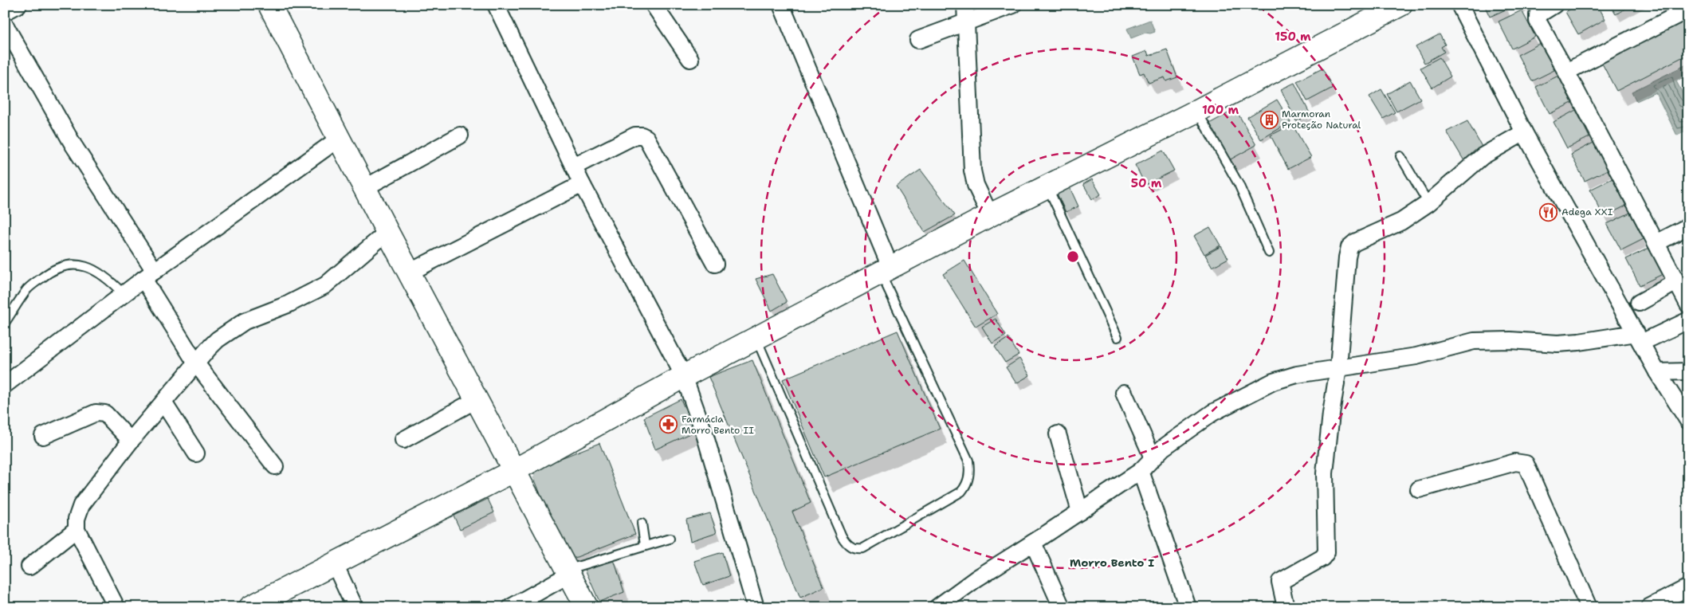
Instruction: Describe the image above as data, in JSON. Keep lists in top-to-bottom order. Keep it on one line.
{"districts":["Morro Bento I"],"places":{"building":["Marmoran Proteção Natural"],"restaurant":["Adega XXI"],"pharmacy":["Farmácia Morro Bento II"]},"rings":["150 m","100 m","50 m"]}
